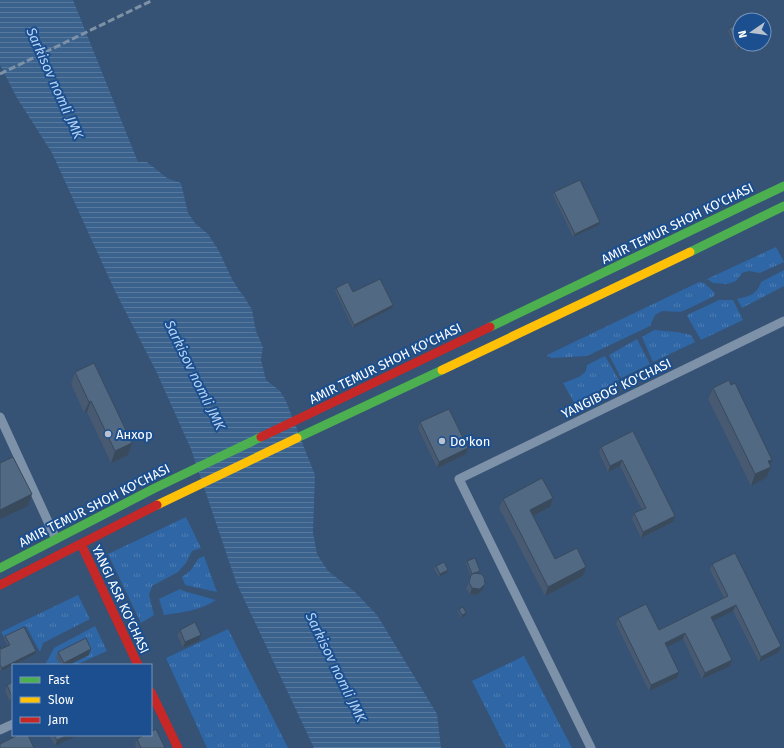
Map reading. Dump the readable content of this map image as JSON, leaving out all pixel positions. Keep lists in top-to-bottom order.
{
  "streets": {
    "main road": ["AMIR TEMUR SHOH KO'CHASI", "YANGI ASR KO'CHASI"],
    "street": ["YANGIBOG‘ KO'CHASI"]
  },
  "water": ["Sarkisov nomli JMK"],
  "places": ["Анхор", "Do'kon"],
  "legend": ["Fast", "Slow", "Jam"],
  "north": "left"
}
